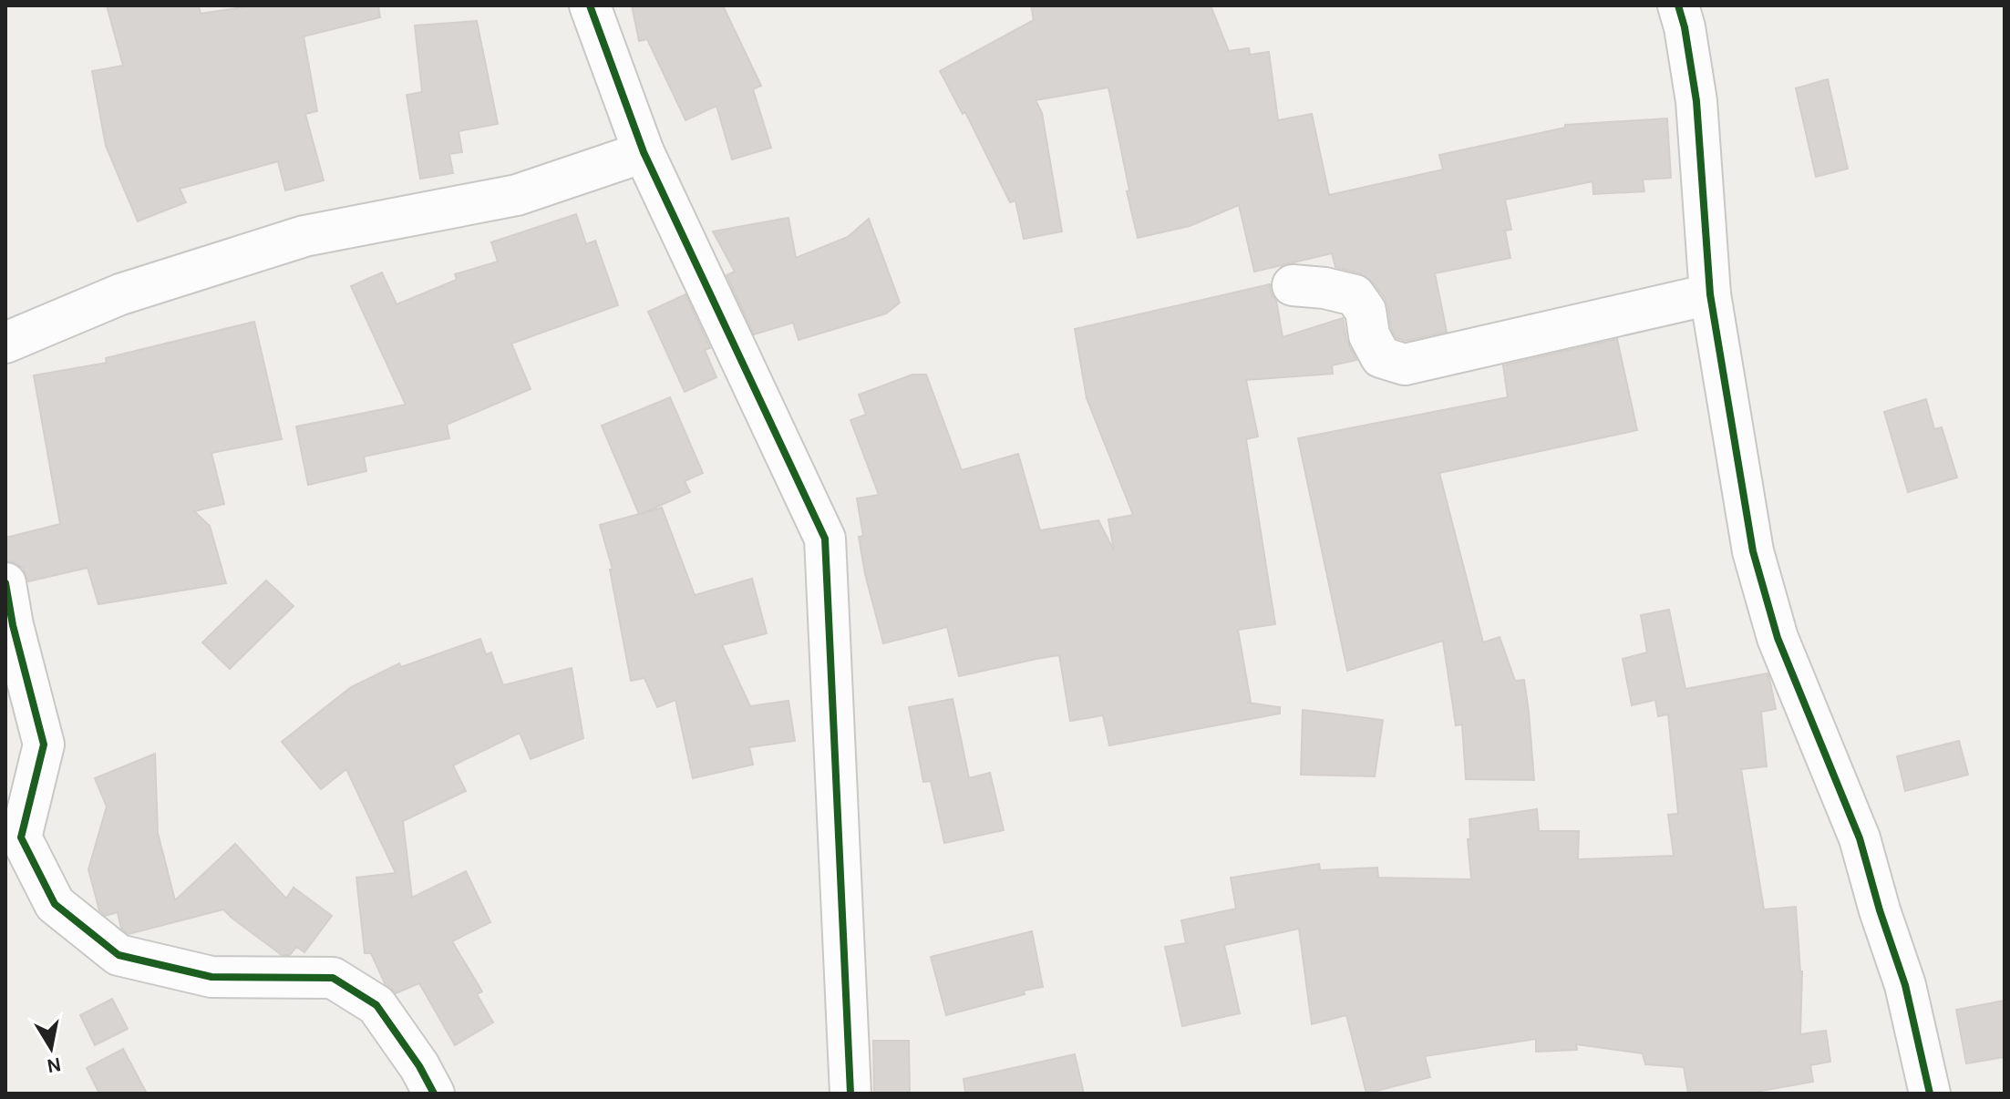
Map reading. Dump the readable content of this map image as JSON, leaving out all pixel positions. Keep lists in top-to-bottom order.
{
  "north": "bottom"
}
